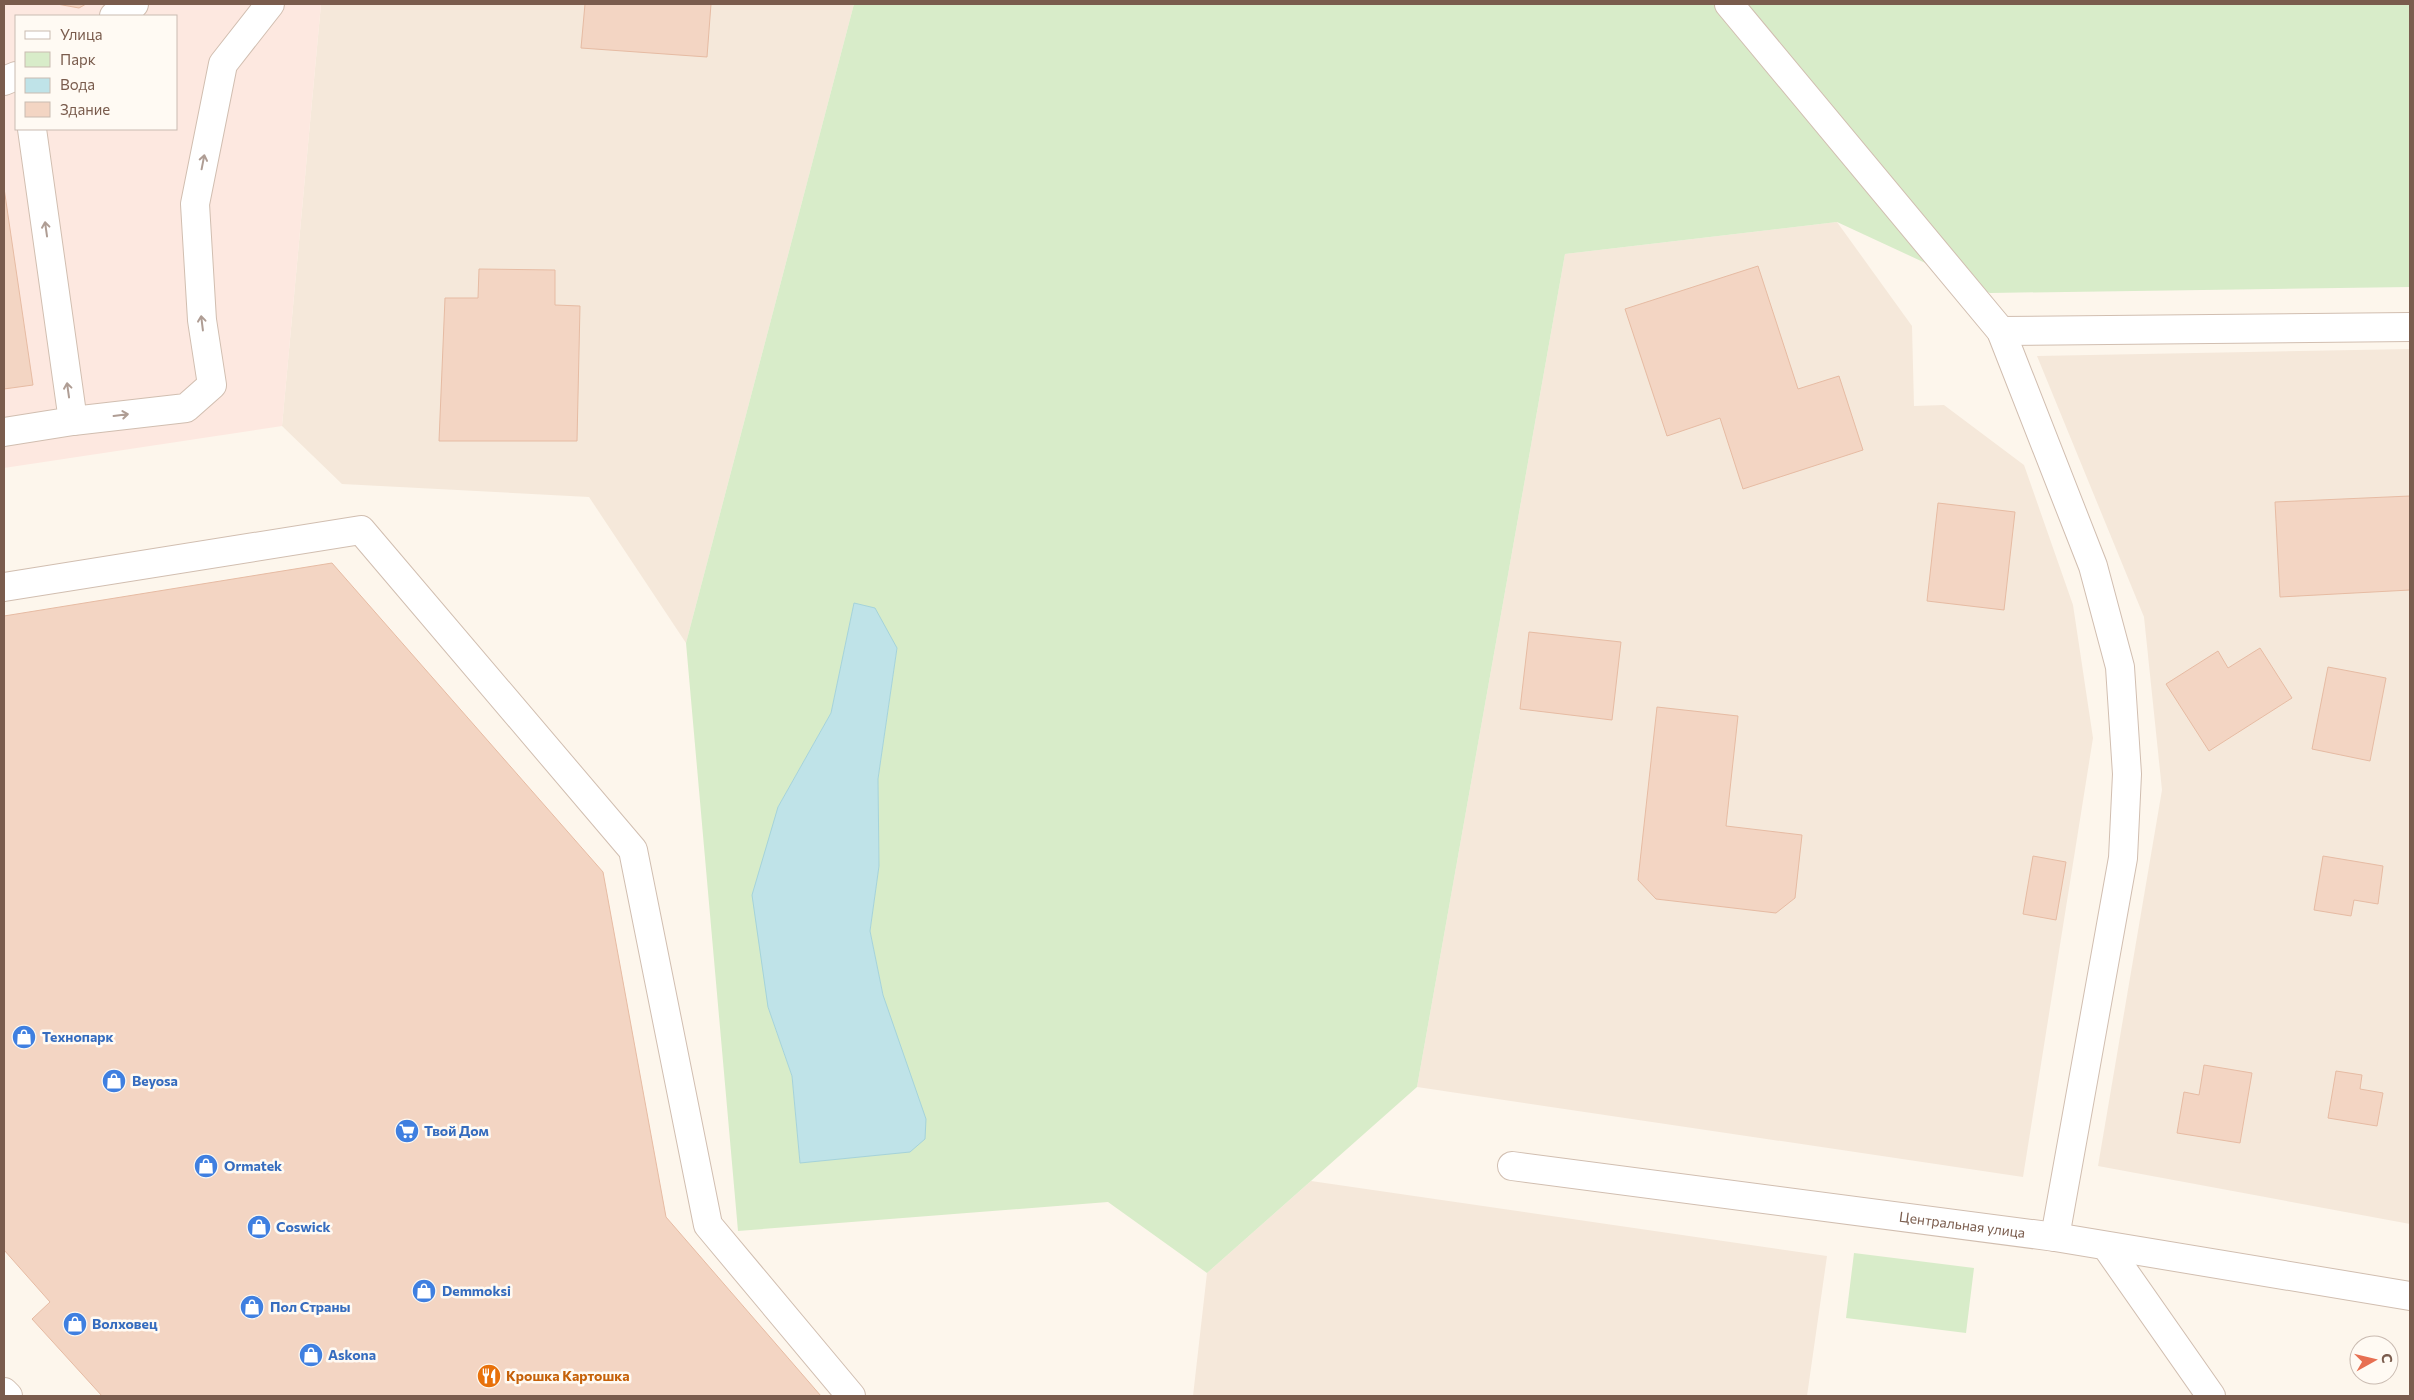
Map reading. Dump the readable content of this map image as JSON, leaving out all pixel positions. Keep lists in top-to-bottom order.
{
  "streets": {
    "street": ["Центральная улица"]
  },
  "places": {
    "shop": [
      "Технопарк",
      "Beyosa",
      "Ormatek",
      "Coswick",
      "Demmoksi",
      "Пол Страны",
      "Волховец",
      "Askona"
    ],
    "supermarket": ["Твой Дом"],
    "restaurant": ["Крошка Картошка"]
  },
  "legend": [
    "Улица",
    "Парк",
    "Вода",
    "Здание"
  ],
  "north": "right"
}
